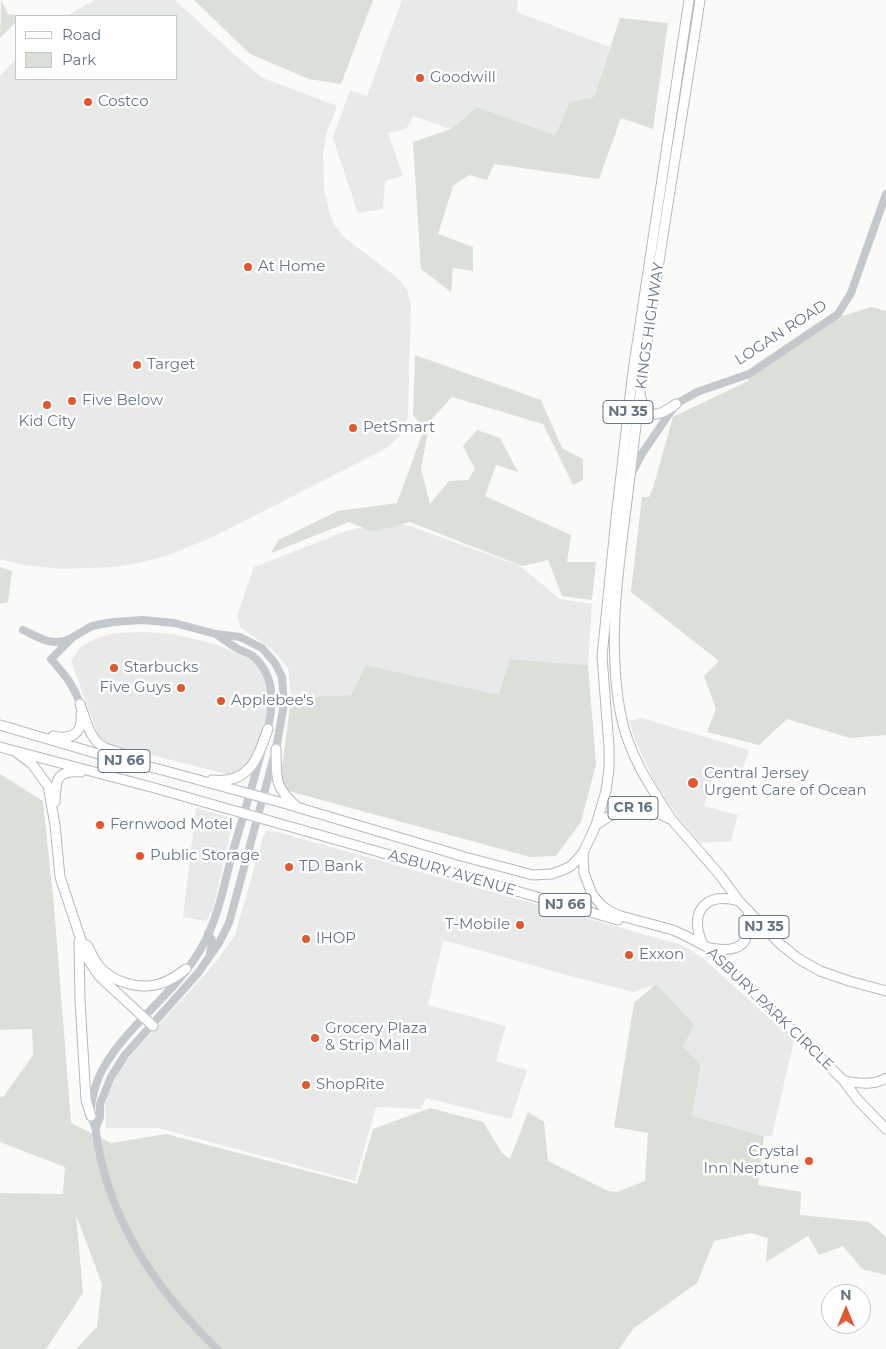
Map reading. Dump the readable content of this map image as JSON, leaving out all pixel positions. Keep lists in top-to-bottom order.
{
  "streets": {
    "main road": [
      "KINGS HIGHWAY",
      "NJ 35",
      "NJ 66",
      "CR 16",
      "ASBURY AVENUE",
      "ASBURY PARK CIRCLE"
    ],
    "street": ["LOGAN ROAD"]
  },
  "crossings": [
    ["KINGS HIGHWAY", "LOGAN ROAD"],
    ["KINGS HIGHWAY", "NJ 35"],
    ["KINGS HIGHWAY", "CR 16"],
    ["NJ 35", "CR 16"],
    ["NJ 35", "ASBURY AVENUE"],
    ["NJ 35", "ASBURY PARK CIRCLE"],
    ["ASBURY AVENUE", "ASBURY PARK CIRCLE"]
  ],
  "places": [
    "Goodwill",
    "Costco",
    "At Home",
    "Target",
    "Five Below",
    "Kid City",
    "PetSmart",
    "Starbucks",
    "Five Guys",
    "Applebee's",
    "Central Jersey Urgent Care of Ocean",
    "Fernwood Motel",
    "Public Storage",
    "TD Bank",
    "T-Mobile",
    "IHOP",
    "Exxon",
    "Grocery Plaza & Strip Mall",
    "ShopRite",
    "Crystal Inn Neptune"
  ],
  "legend": ["Road", "Park"],
  "north": "top"
}
